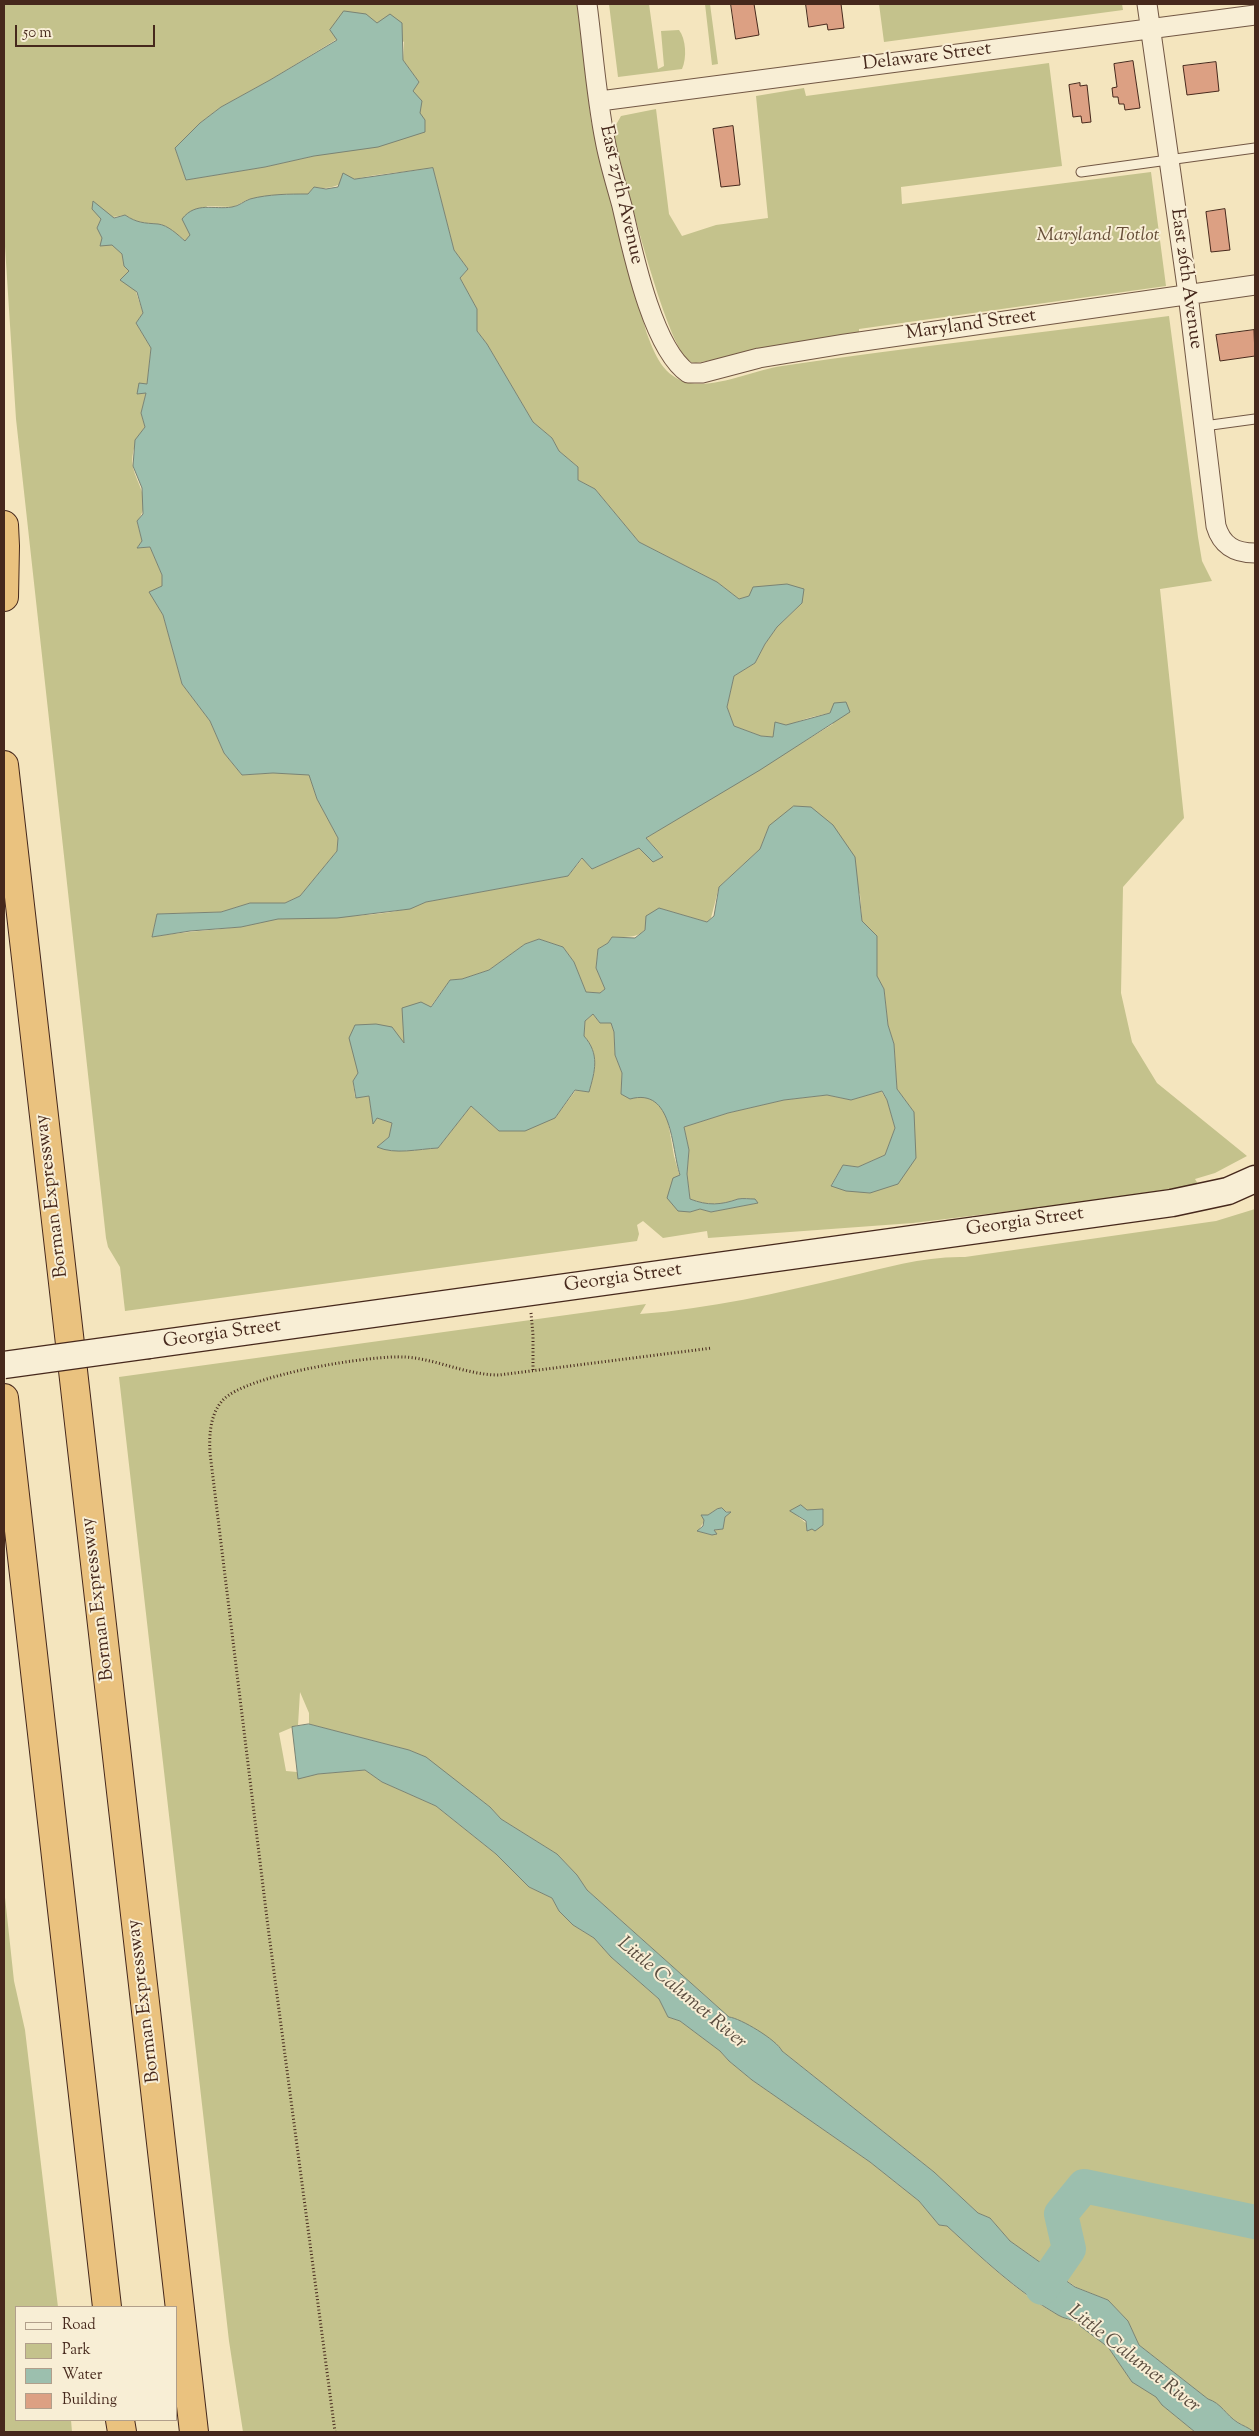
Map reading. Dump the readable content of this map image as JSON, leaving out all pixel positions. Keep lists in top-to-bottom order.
{
  "streets": {
    "highway": ["Borman Expressway"],
    "street": [
      "Delaware Street",
      "East 27th Avenue",
      "East 26th Avenue",
      "Maryland Street",
      "Georgia Street"
    ]
  },
  "crossings": [
    ["Delaware Street", "East 27th Avenue"],
    ["Delaware Street", "East 26th Avenue"],
    ["East 27th Avenue", "Maryland Street"],
    ["East 26th Avenue", "Maryland Street"]
  ],
  "water": ["Little Calumet River"],
  "parks": ["Maryland Totlot"],
  "legend": [
    "Road",
    "Park",
    "Water",
    "Building"
  ],
  "scale_bar": "50 m"
}
